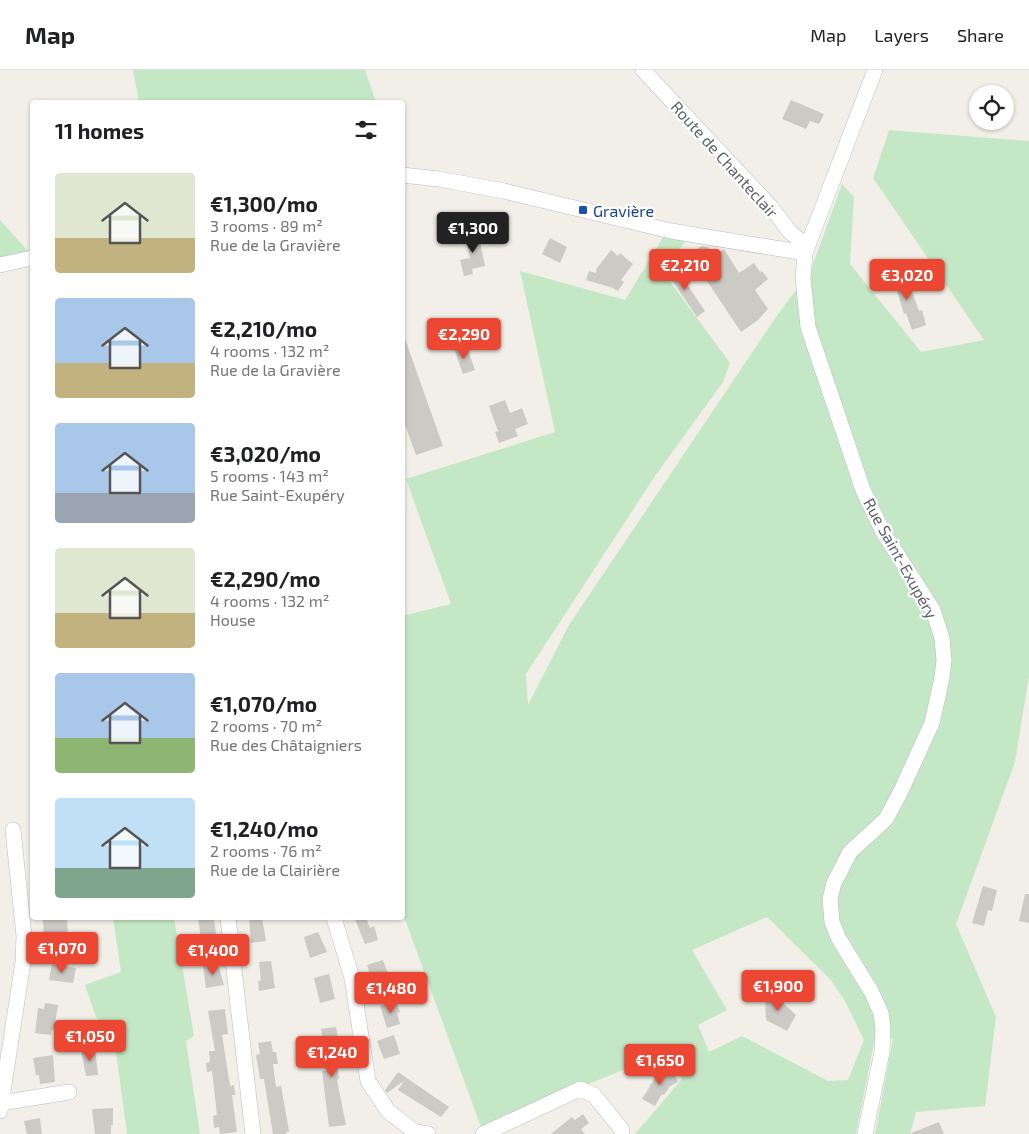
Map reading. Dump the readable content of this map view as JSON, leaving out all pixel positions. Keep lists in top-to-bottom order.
{
  "streets": {
    "street": ["Route de Chanteclair", "Rue Saint-Exupéry"]
  },
  "crossings": [
    ["Route de Chanteclair", "Rue Saint-Exupéry"]
  ],
  "places": {
    "transit": ["Gravière"]
  },
  "page": {
    "header": "Map",
    "nav": ["Map", "Layers", "Share"],
    "heading": "11 homes",
    "list": [
      {
        "name": "€1,300/mo",
        "note": "3 rooms · 89 m² · Rue de la Gravière"
      },
      {
        "name": "€2,210/mo",
        "note": "4 rooms · 132 m² · Rue de la Gravière"
      },
      {
        "name": "€3,020/mo",
        "note": "5 rooms · 143 m² · Rue Saint-Exupéry"
      },
      {
        "name": "€2,290/mo",
        "note": "4 rooms · 132 m² · House"
      },
      {
        "name": "€1,070/mo",
        "note": "2 rooms · 70 m² · Rue des Châtaigniers"
      },
      {
        "name": "€1,240/mo",
        "note": "2 rooms · 76 m² · Rue de la Clairière"
      }
    ],
    "price": [
      "€1,300",
      "€2,210",
      "€3,020",
      "€2,290",
      "€1,070",
      "€1,400",
      "€1,900",
      "€1,480",
      "€1,050",
      "€1,240",
      "€1,650"
    ]
  }
}
